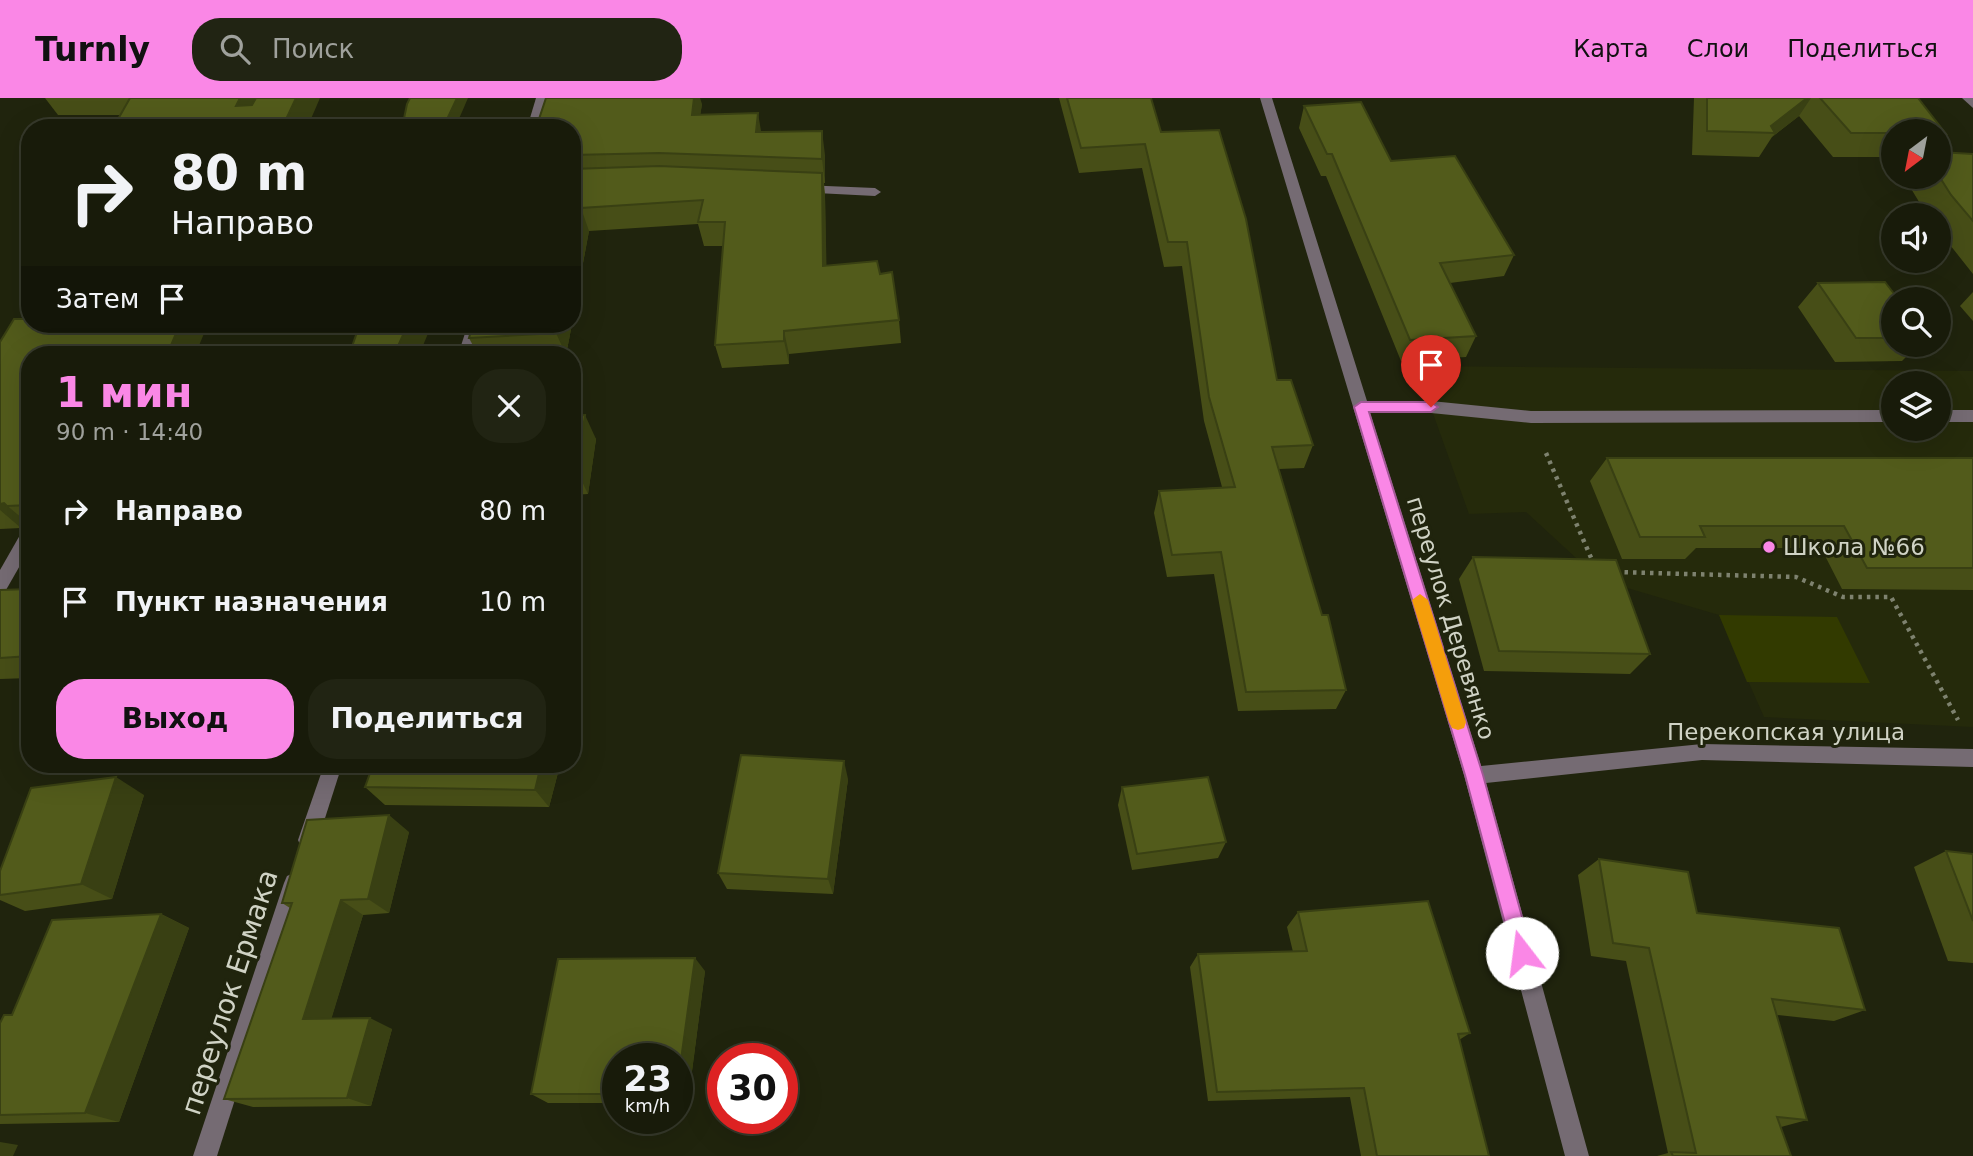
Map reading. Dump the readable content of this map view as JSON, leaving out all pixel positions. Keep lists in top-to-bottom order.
{
  "streets": {
    "street": ["переулок Деревянко", "Перекопская улица", "переулок Ермака"]
  },
  "crossings": [
    ["переулок Деревянко", "Перекопская улица"]
  ],
  "places": ["Школа №66"],
  "north": "bottom left",
  "page": {
    "header": "Turnly",
    "search": "Поиск",
    "nav": ["Карта", "Слои", "Поделиться"],
    "turn": ["80 m", "Направо"],
    "then": "Затем",
    "heading": ["1 мин", "90 m · 14:40"],
    "list": [
      {
        "name": "Направо",
        "value": "80 m"
      },
      {
        "name": "Пункт назначения",
        "value": "10 m"
      }
    ],
    "buttons": ["Выход", "Поделиться"],
    "speed": "23 km/h",
    "limit": "30"
  }
}
